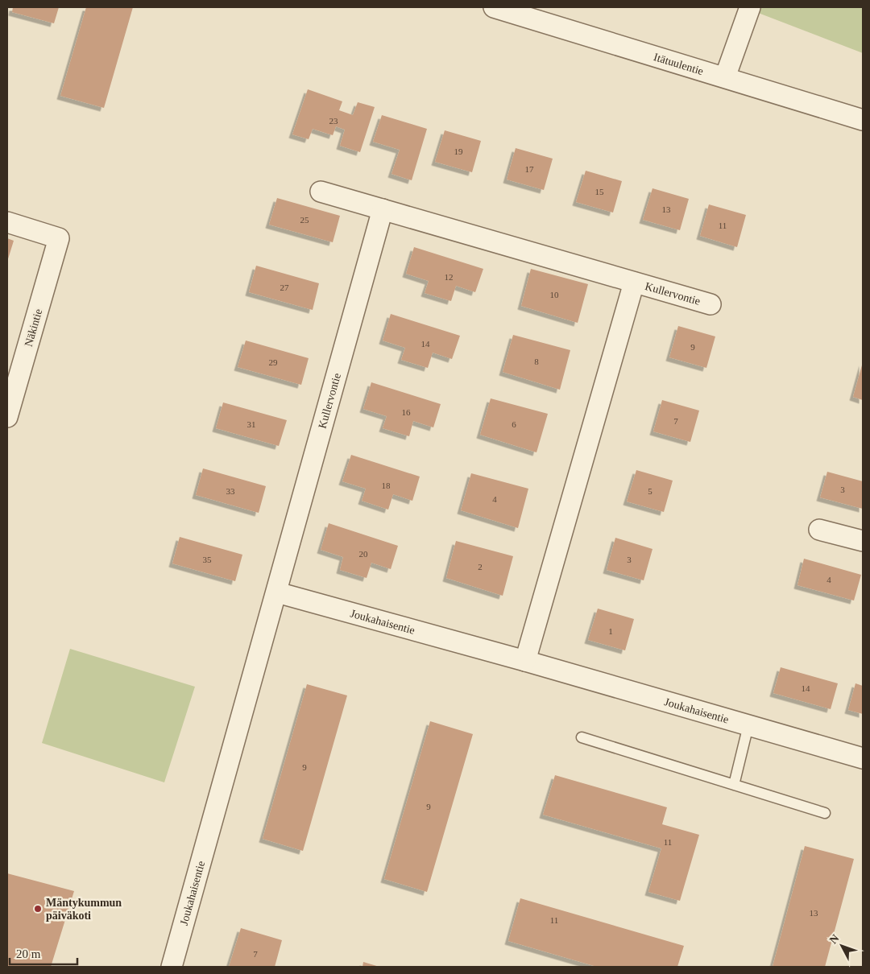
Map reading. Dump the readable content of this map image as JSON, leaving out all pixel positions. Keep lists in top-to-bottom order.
{
  "streets": {
    "street": [
      "Itätuulentie",
      "Kullervontie",
      "Näkintie",
      "Joukahaisentie"
    ]
  },
  "crossings": [
    ["Kullervontie", "Joukahaisentie"]
  ],
  "places": ["Mäntykummun päiväkoti"],
  "house_numbers": [
    "23",
    "19",
    "17",
    "15",
    "13",
    "25",
    "11",
    "12",
    "27",
    "10",
    "14",
    "9",
    "8",
    "29",
    "16",
    "7",
    "31",
    "6",
    "18",
    "3",
    "33",
    "5",
    "4",
    "20",
    "35",
    "3",
    "2",
    "4",
    "1",
    "14",
    "9",
    "9",
    "11",
    "13",
    "11",
    "7"
  ],
  "scale_bar": "20 m",
  "north": "top left"
}
